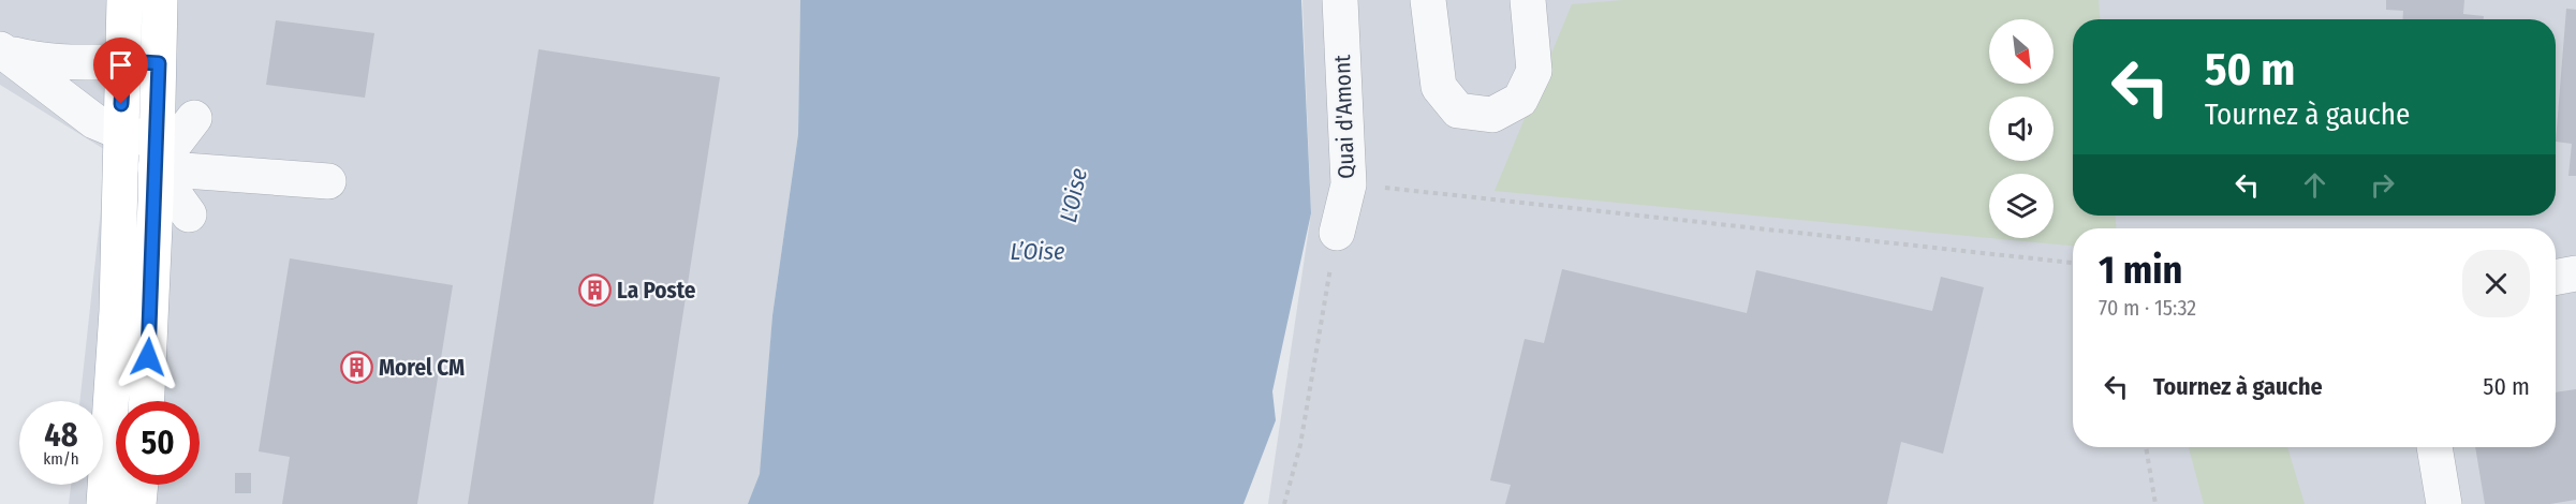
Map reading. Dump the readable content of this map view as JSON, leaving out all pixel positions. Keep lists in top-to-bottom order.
{
  "streets": {
    "street": ["Quai d'Amont"]
  },
  "water": ["L'Oise", "L’Oise"],
  "places": {
    "building": ["La Poste", "Morel CM"]
  },
  "north": "bottom right",
  "page": {
    "turn": ["50 m", "Tournez à gauche"],
    "heading": ["1 min", "70 m · 15:32"],
    "list": [
      {
        "name": "Tournez à gauche",
        "value": "50 m"
      }
    ],
    "speed": "48 km/h",
    "limit": "50"
  }
}
